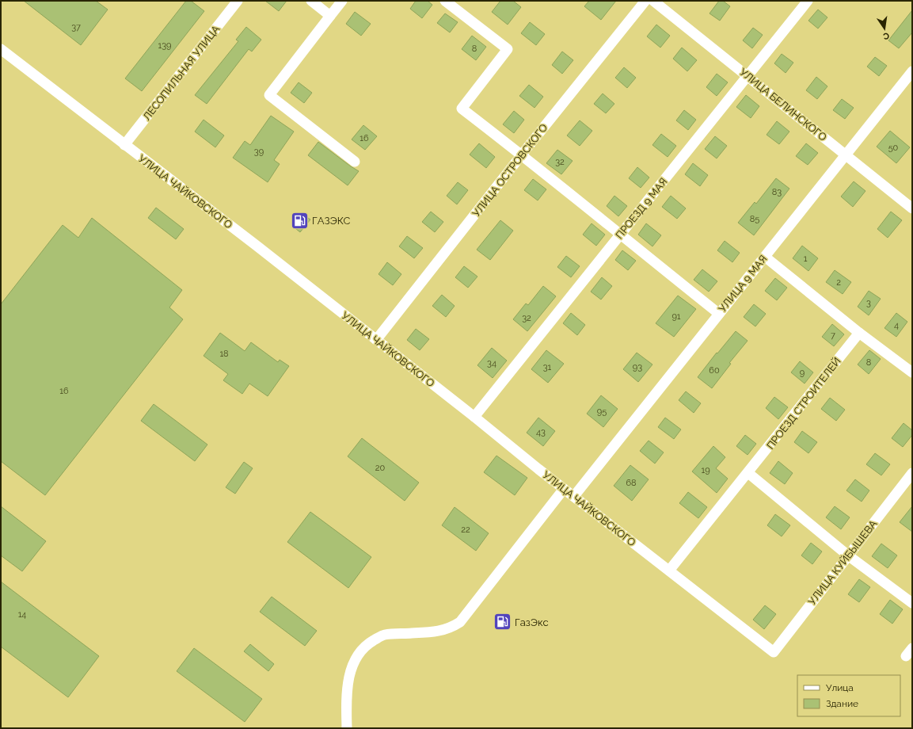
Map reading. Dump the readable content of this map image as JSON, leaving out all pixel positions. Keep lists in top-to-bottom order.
{
  "streets": {
    "street": [
      "ЛЕСОПИЛЬНАЯ УЛИЦА",
      "УЛИЦА БЕЛИНСКОГО",
      "УЛИЦА ОСТРОВСКОГО",
      "УЛИЦА ЧАЙКОВСКОГО",
      "ПРОЕЗД 9 МАЯ",
      "УЛИЦА 9 МАЯ",
      "ПРОЕЗД СТРОИТЕЛЕЙ",
      "УЛИЦА КУЙБЫШЕВА"
    ]
  },
  "crossings": [
    ["ЛЕСОПИЛЬНАЯ УЛИЦА", "УЛИЦА ЧАЙКОВСКОГО"],
    ["УЛИЦА БЕЛИНСКОГО", "ПРОЕЗД 9 МАЯ"],
    ["УЛИЦА БЕЛИНСКОГО", "УЛИЦА 9 МАЯ"],
    ["УЛИЦА ОСТРОВСКОГО", "УЛИЦА ЧАЙКОВСКОГО"],
    ["УЛИЦА ЧАЙКОВСКОГО", "ПРОЕЗД 9 МАЯ"],
    ["УЛИЦА ЧАЙКОВСКОГО", "УЛИЦА 9 МАЯ"],
    ["УЛИЦА ЧАЙКОВСКОГО", "ПРОЕЗД СТРОИТЕЛЕЙ"],
    ["УЛИЦА ЧАЙКОВСКОГО", "УЛИЦА КУЙБЫШЕВА"]
  ],
  "places": {
    "fuel station": ["ГАЗЭКС", "ГазЭкс"]
  },
  "house_numbers": [
    "37",
    "139",
    "8",
    "16",
    "50",
    "39",
    "32",
    "83",
    "85",
    "1",
    "2",
    "3",
    "91",
    "32",
    "4",
    "7",
    "18",
    "8",
    "34",
    "31",
    "93",
    "60",
    "9",
    "16",
    "95",
    "43",
    "20",
    "19",
    "68",
    "22",
    "14"
  ],
  "legend": ["Улица", "Здание"],
  "north": "bottom"
}
